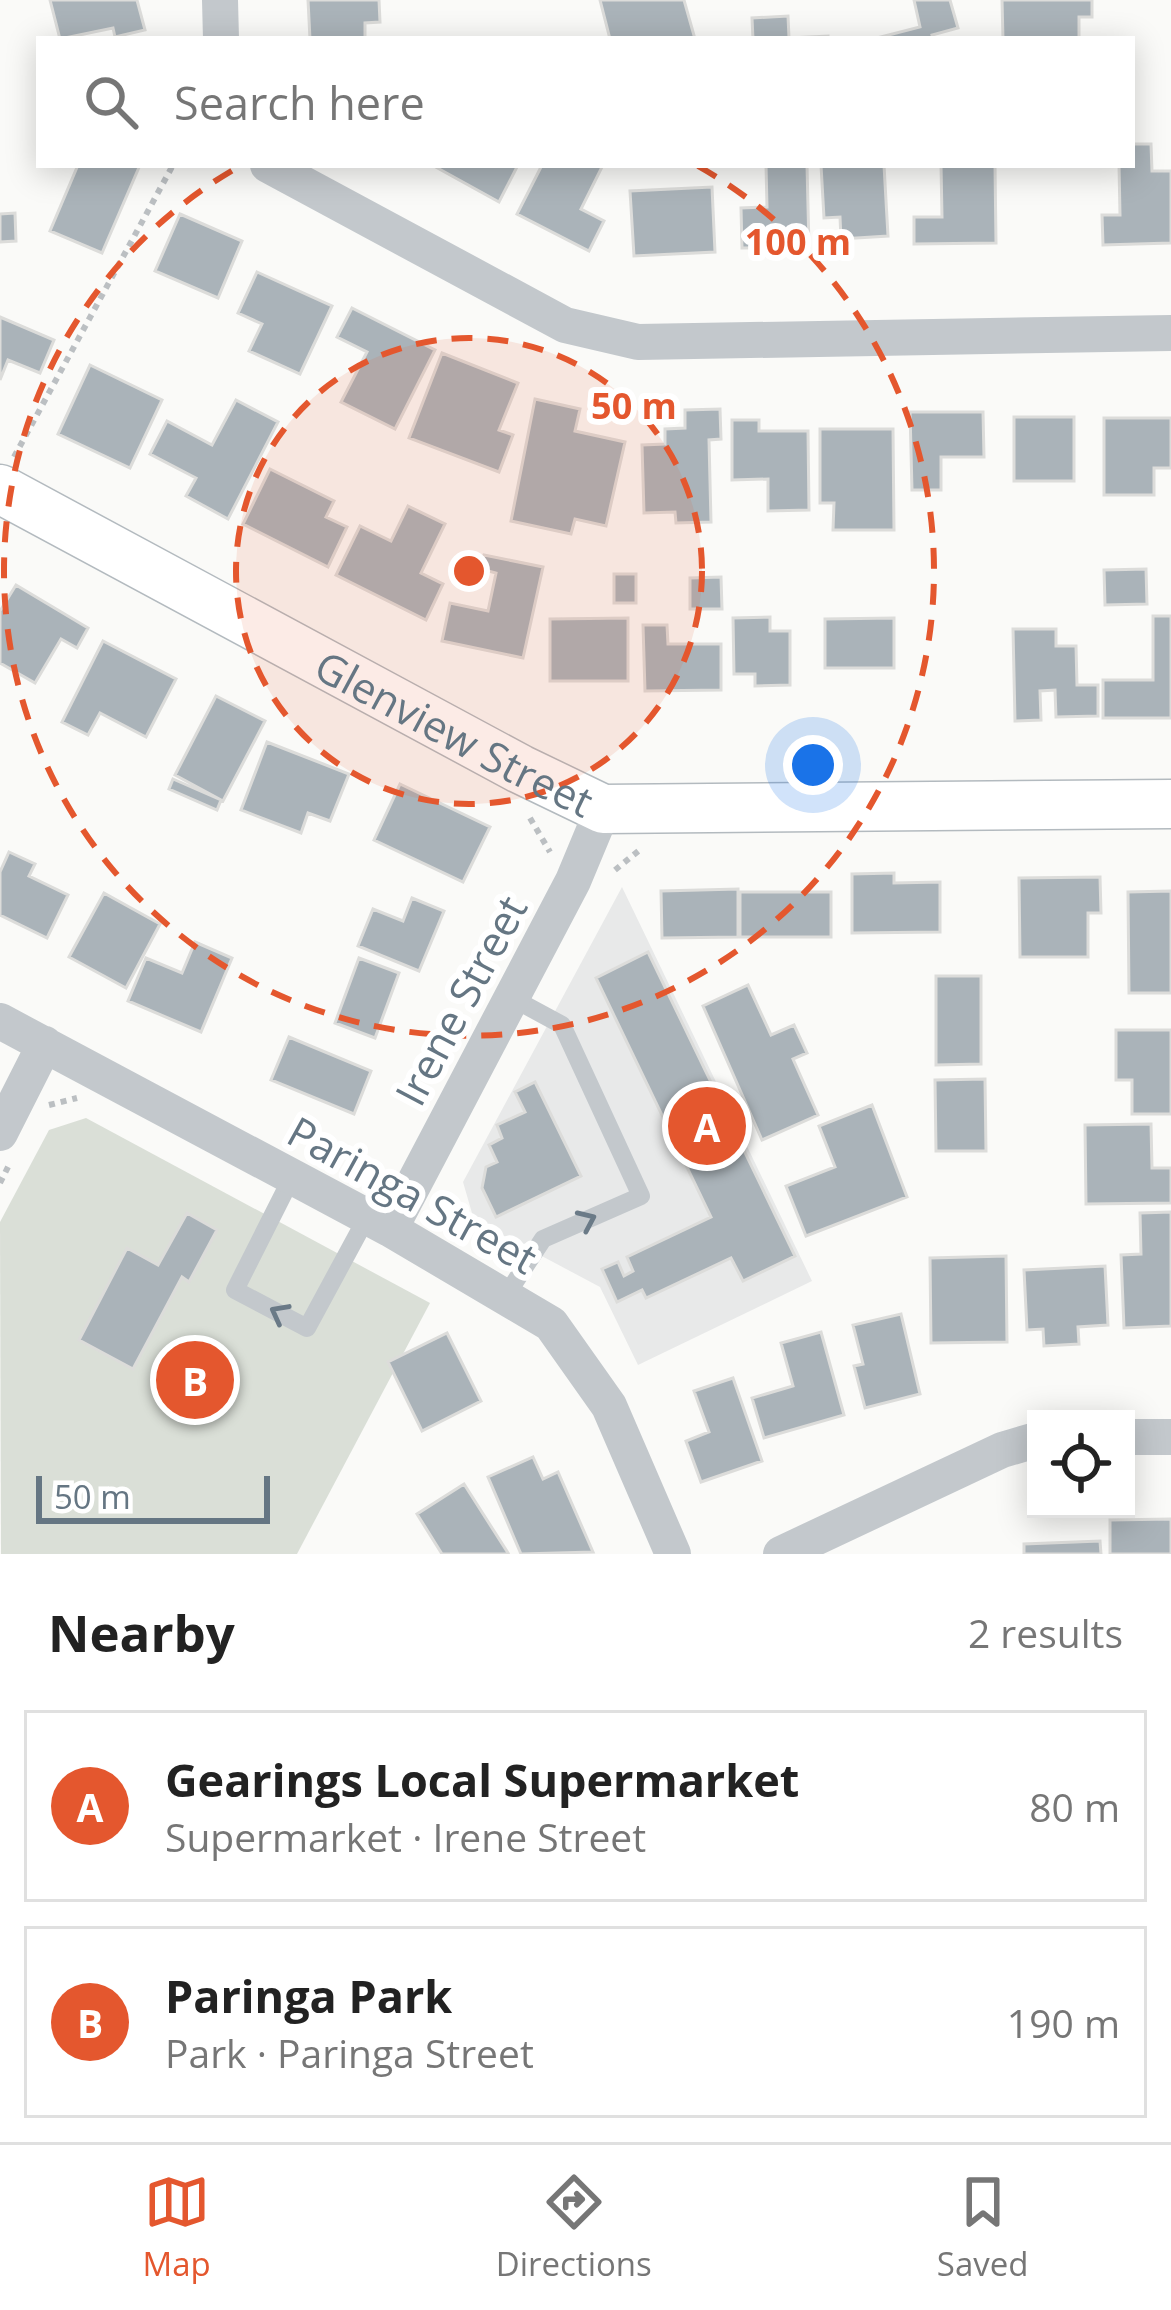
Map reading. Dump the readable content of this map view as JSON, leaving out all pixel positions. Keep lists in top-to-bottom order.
{
  "streets": {
    "street": ["Glenview Street", "Irene Street", "Paringa Street"]
  },
  "crossings": [
    ["Glenview Street", "Irene Street"],
    ["Irene Street", "Paringa Street"]
  ],
  "scale_bar": "50 m",
  "page": {
    "search": "Search here",
    "pins": ["A", "B"],
    "scale": "50 m",
    "heading": ["Nearby", "2 results"],
    "list": [
      {
        "mark": "A",
        "name": "Gearings Local Supermarket",
        "note": "Supermarket · Irene Street",
        "value": "80 m"
      },
      {
        "mark": "B",
        "name": "Paringa Park",
        "note": "Park · Paringa Street",
        "value": "190 m"
      }
    ],
    "nav": ["Map", "Directions", "Saved"]
  },
  "rings": ["100 m", "50 m"]
}
